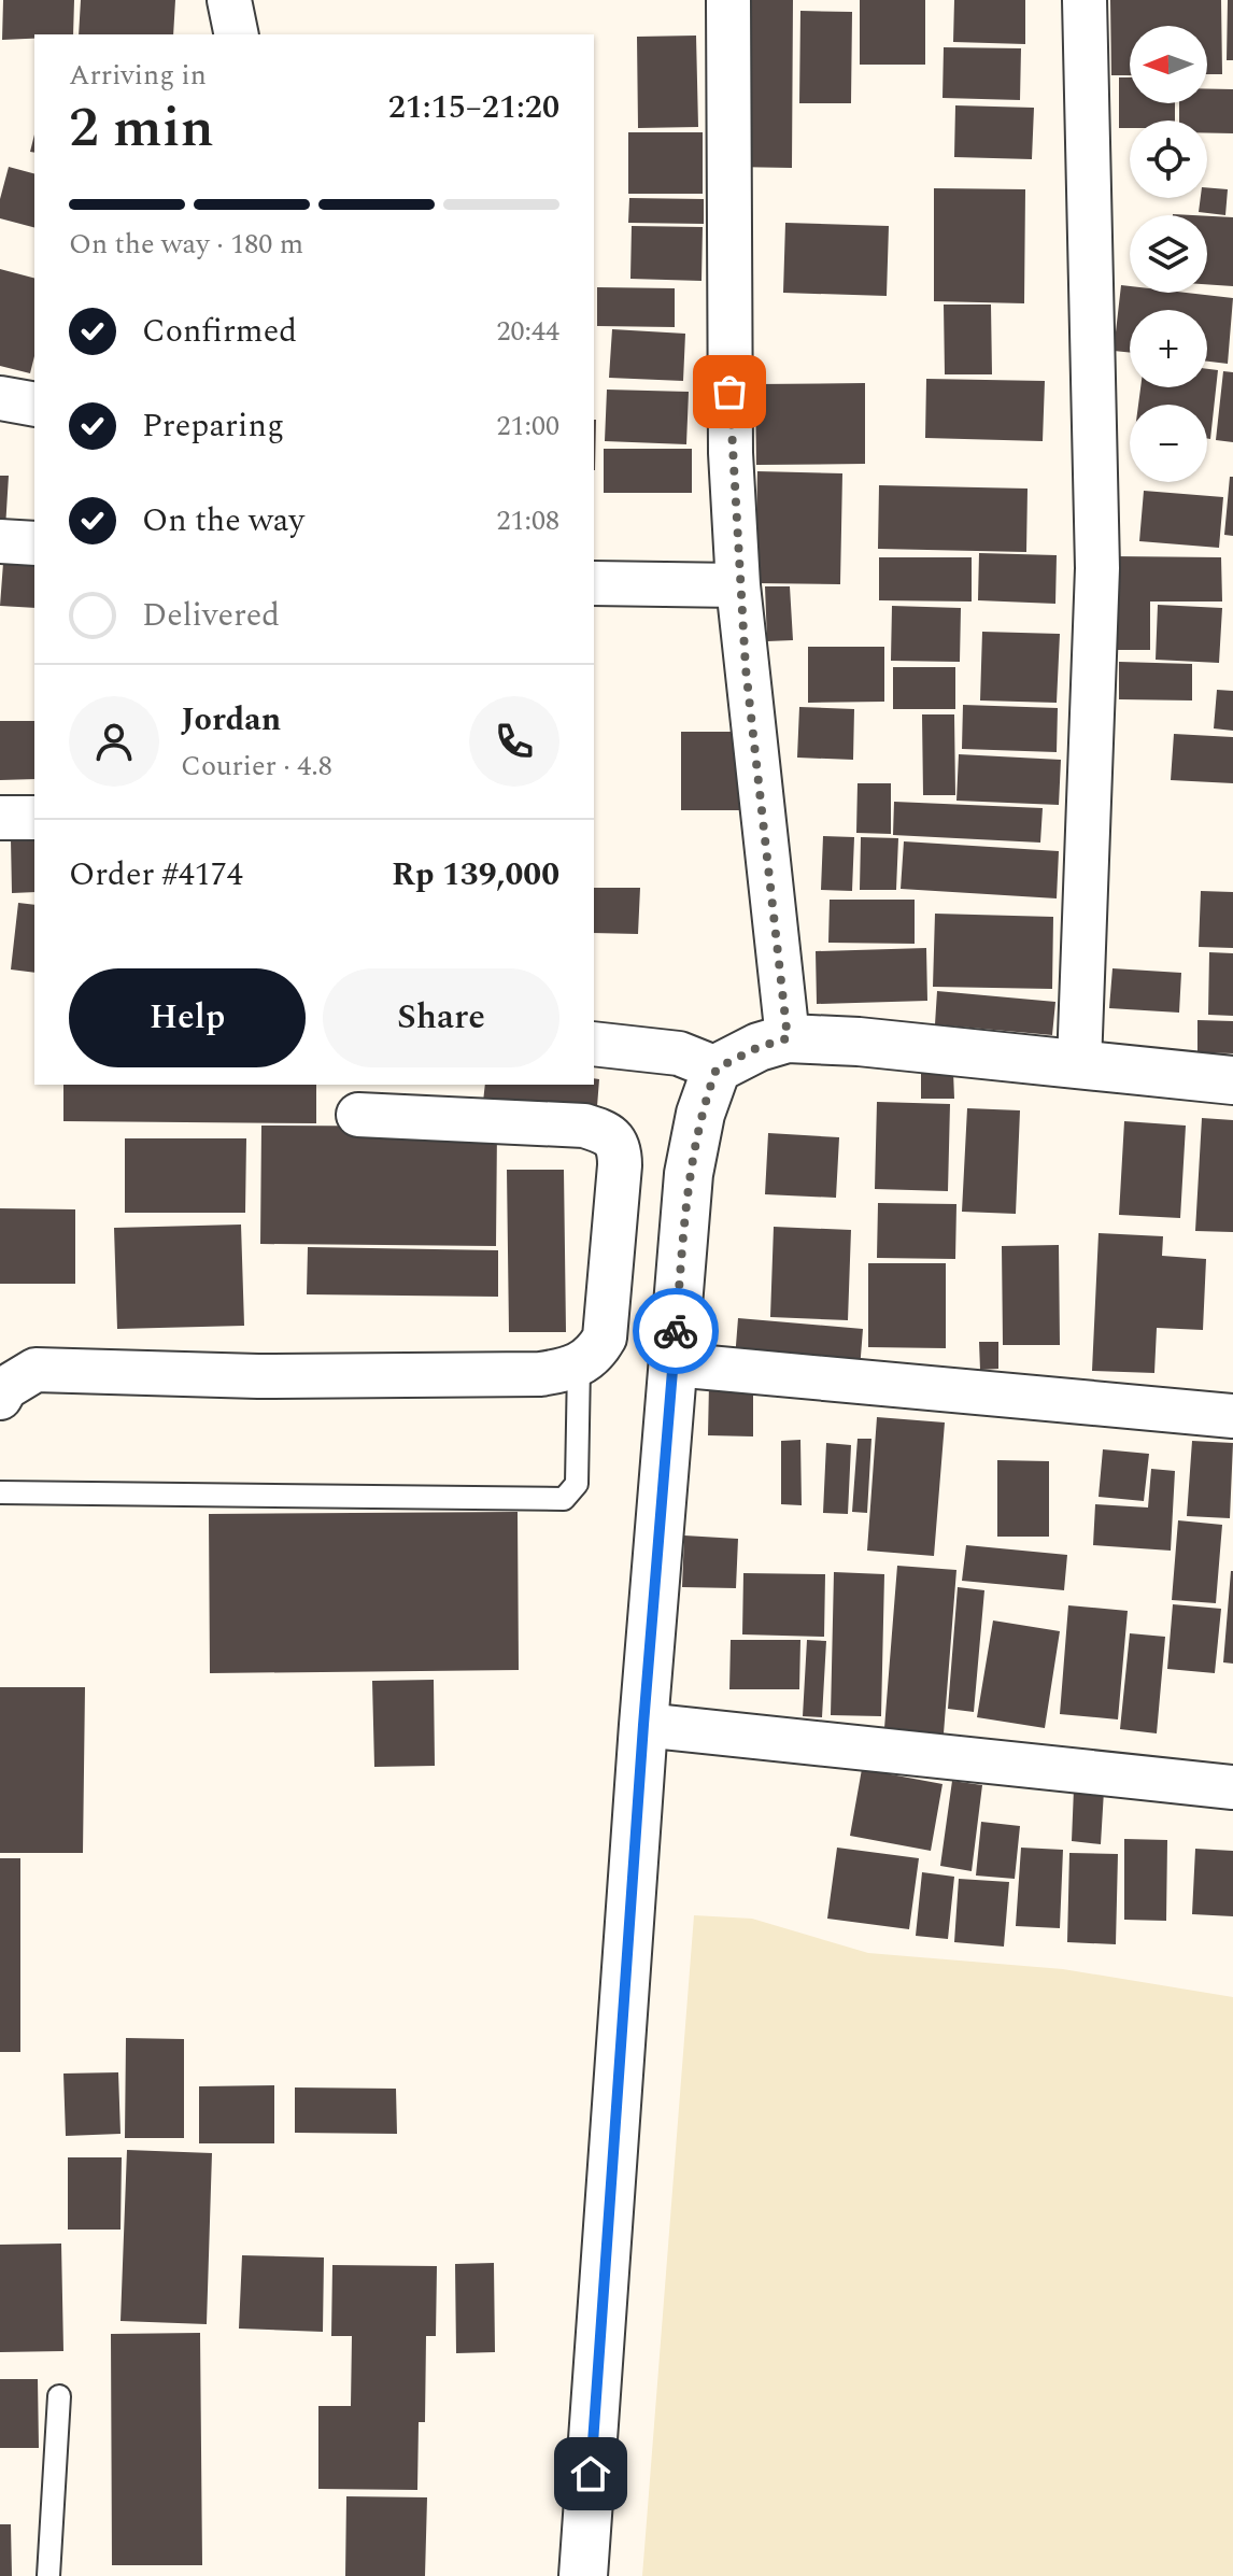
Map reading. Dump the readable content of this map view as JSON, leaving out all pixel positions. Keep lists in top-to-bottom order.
{
  "north": "left",
  "page": {
    "map_buttons": ["+", "−"],
    "heading": ["2 min", "Arriving in", "21:15–21:20"],
    "panel": [
      "Jordan",
      "Courier · 4.8",
      "Order #4174",
      "Rp 139,000"
    ],
    "bar": "On the way · 180 m",
    "list": [
      ["Confirmed", "20:44"],
      ["Preparing", "21:00"],
      ["On the way", "21:08"],
      "Delivered"
    ],
    "buttons": ["Help", "Share"]
  }
}
